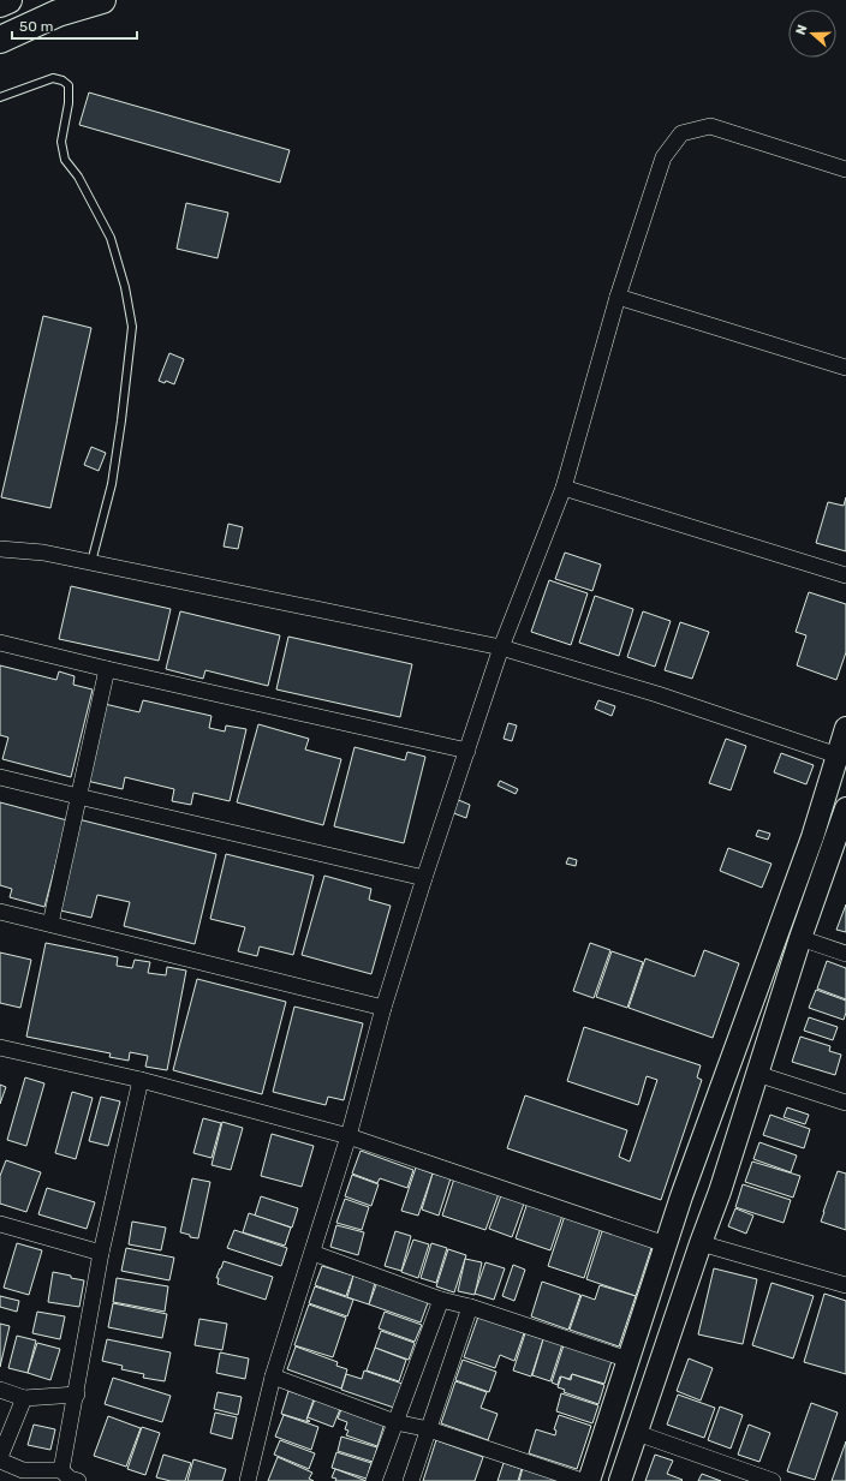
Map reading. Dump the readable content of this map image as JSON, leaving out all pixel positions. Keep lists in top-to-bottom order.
{
  "scale_bar": "50 m",
  "north": "left"
}
